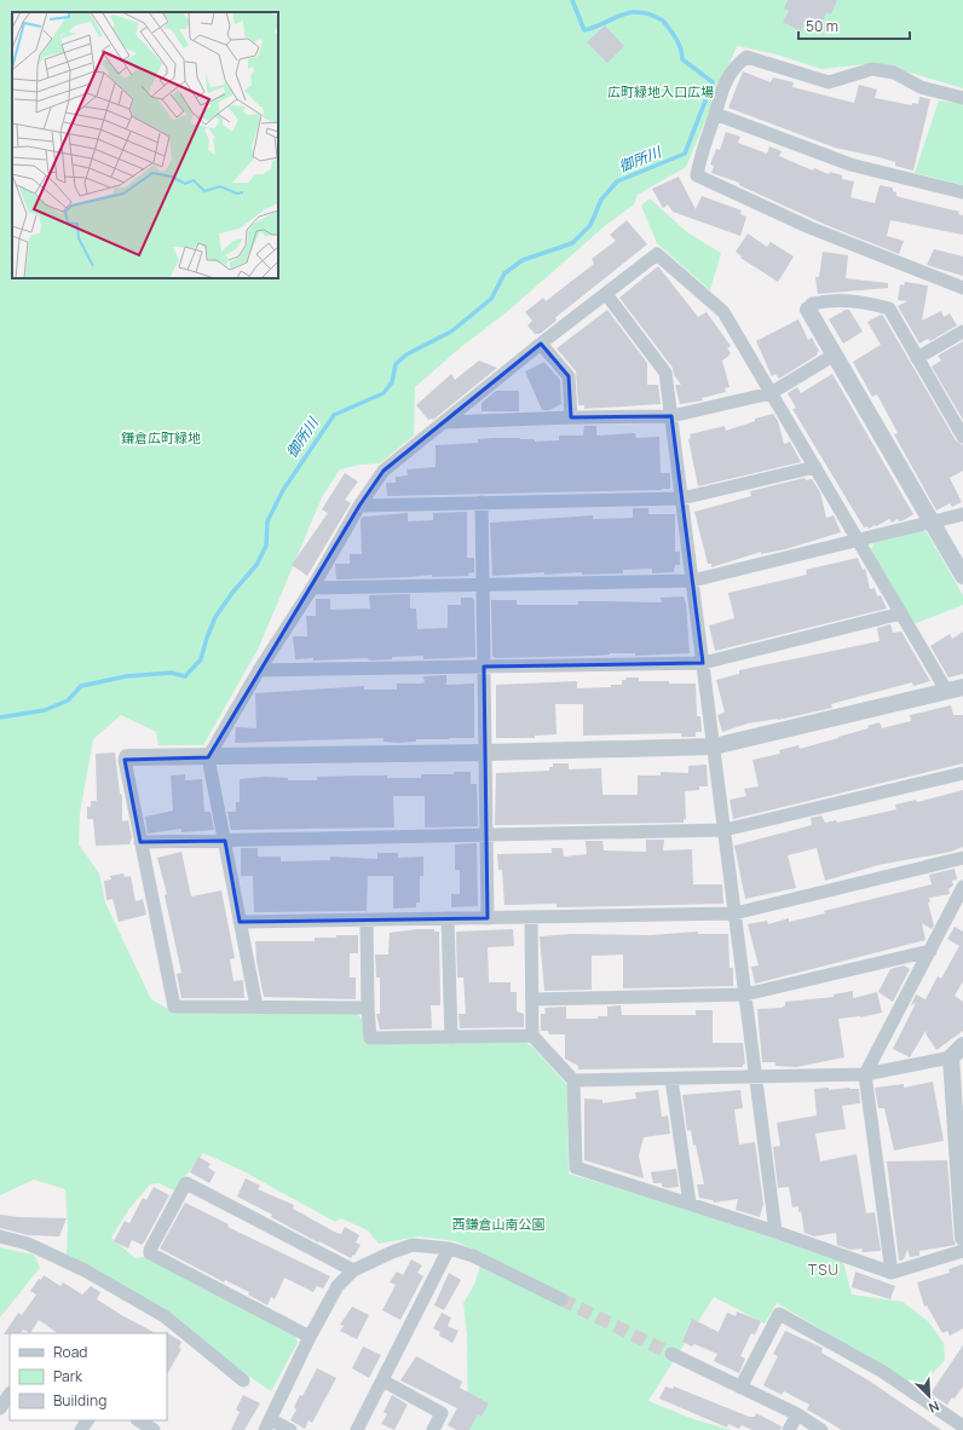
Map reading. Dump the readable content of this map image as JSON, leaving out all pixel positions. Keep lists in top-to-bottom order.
{
  "districts": ["TSU"],
  "water": ["御所川"],
  "parks": ["広町緑地入口広場", "鎌倉広町緑地", "西鎌倉山南公園"],
  "legend": ["Road", "Park", "Building"],
  "scale_bar": "50 m",
  "north": "bottom right"
}
